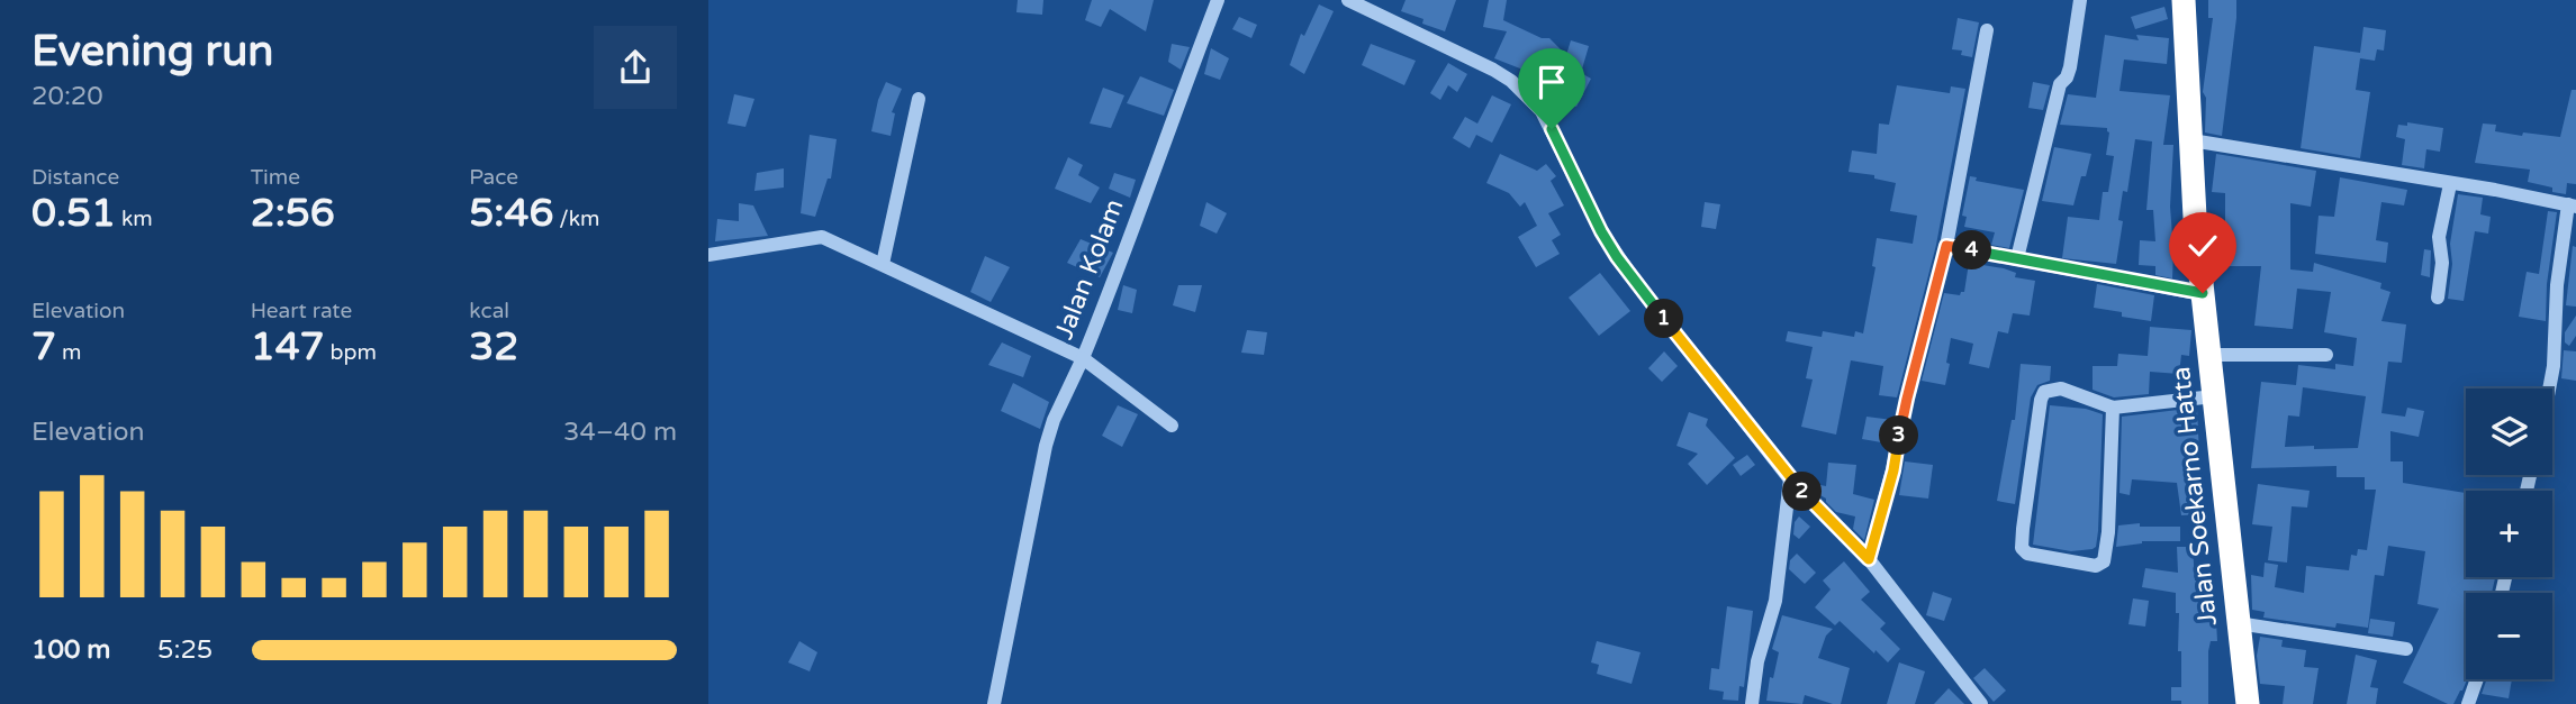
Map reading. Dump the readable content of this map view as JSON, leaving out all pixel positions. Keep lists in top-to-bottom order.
{
  "streets": {
    "highway": ["Jalan Soekarno Hatta"],
    "street": ["Jalan Kolam"]
  },
  "page": {
    "heading": ["Evening run", "20:20"],
    "stats": [
      ["Distance", "0.51 km"],
      ["Time", "2:56"],
      ["Pace", "5:46 /km"],
      ["Elevation", "7 m"],
      ["Heart rate", "147 bpm"],
      ["kcal", "32"]
    ],
    "pins": [
      "4",
      "1",
      "3",
      "2"
    ],
    "map_buttons": ["+", "−"],
    "chart": ["Elevation", "34–40 m"],
    "list": [
      {
        "name": "100 m",
        "note": "5:25"
      }
    ]
  }
}
